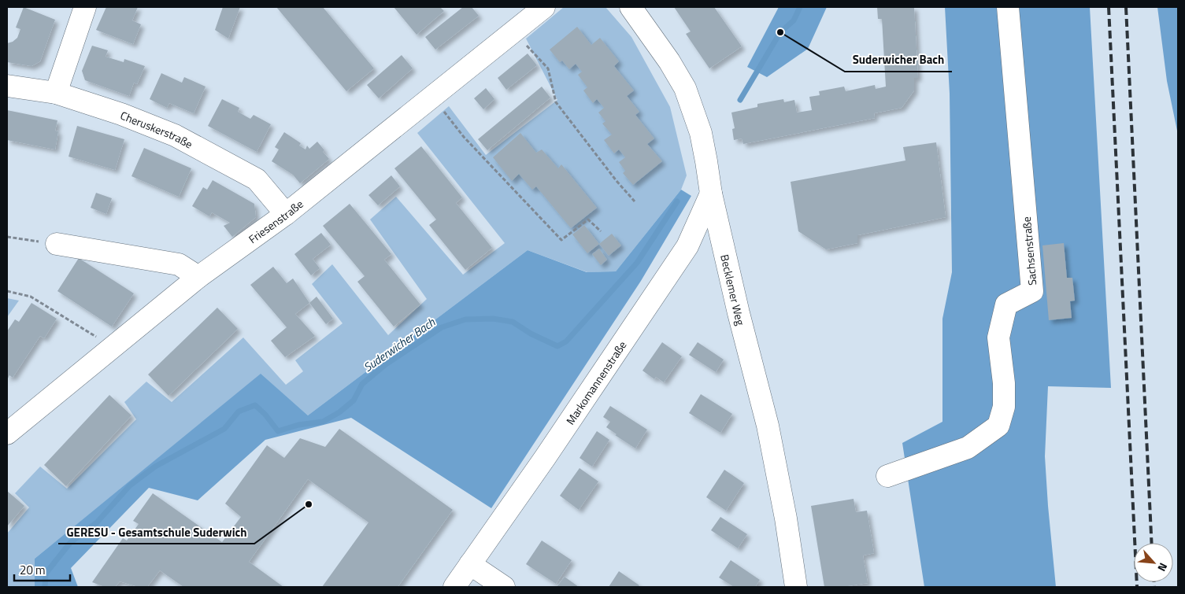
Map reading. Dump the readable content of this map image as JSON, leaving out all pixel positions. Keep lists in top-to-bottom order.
{
  "streets": {
    "street": [
      "Cheruskerstraße",
      "Friesenstraße",
      "Sachsenstraße",
      "Becklemer Weg",
      "Markomannenstraße"
    ]
  },
  "crossings": [
    ["Cheruskerstraße", "Friesenstraße"],
    ["Becklemer Weg", "Markomannenstraße"]
  ],
  "water": ["Suderwicher Bach"],
  "places": ["Suderwicher Bach", "GERESU - Gesamtschule Suderwich"],
  "scale_bar": "20 m",
  "north": "bottom right"
}
